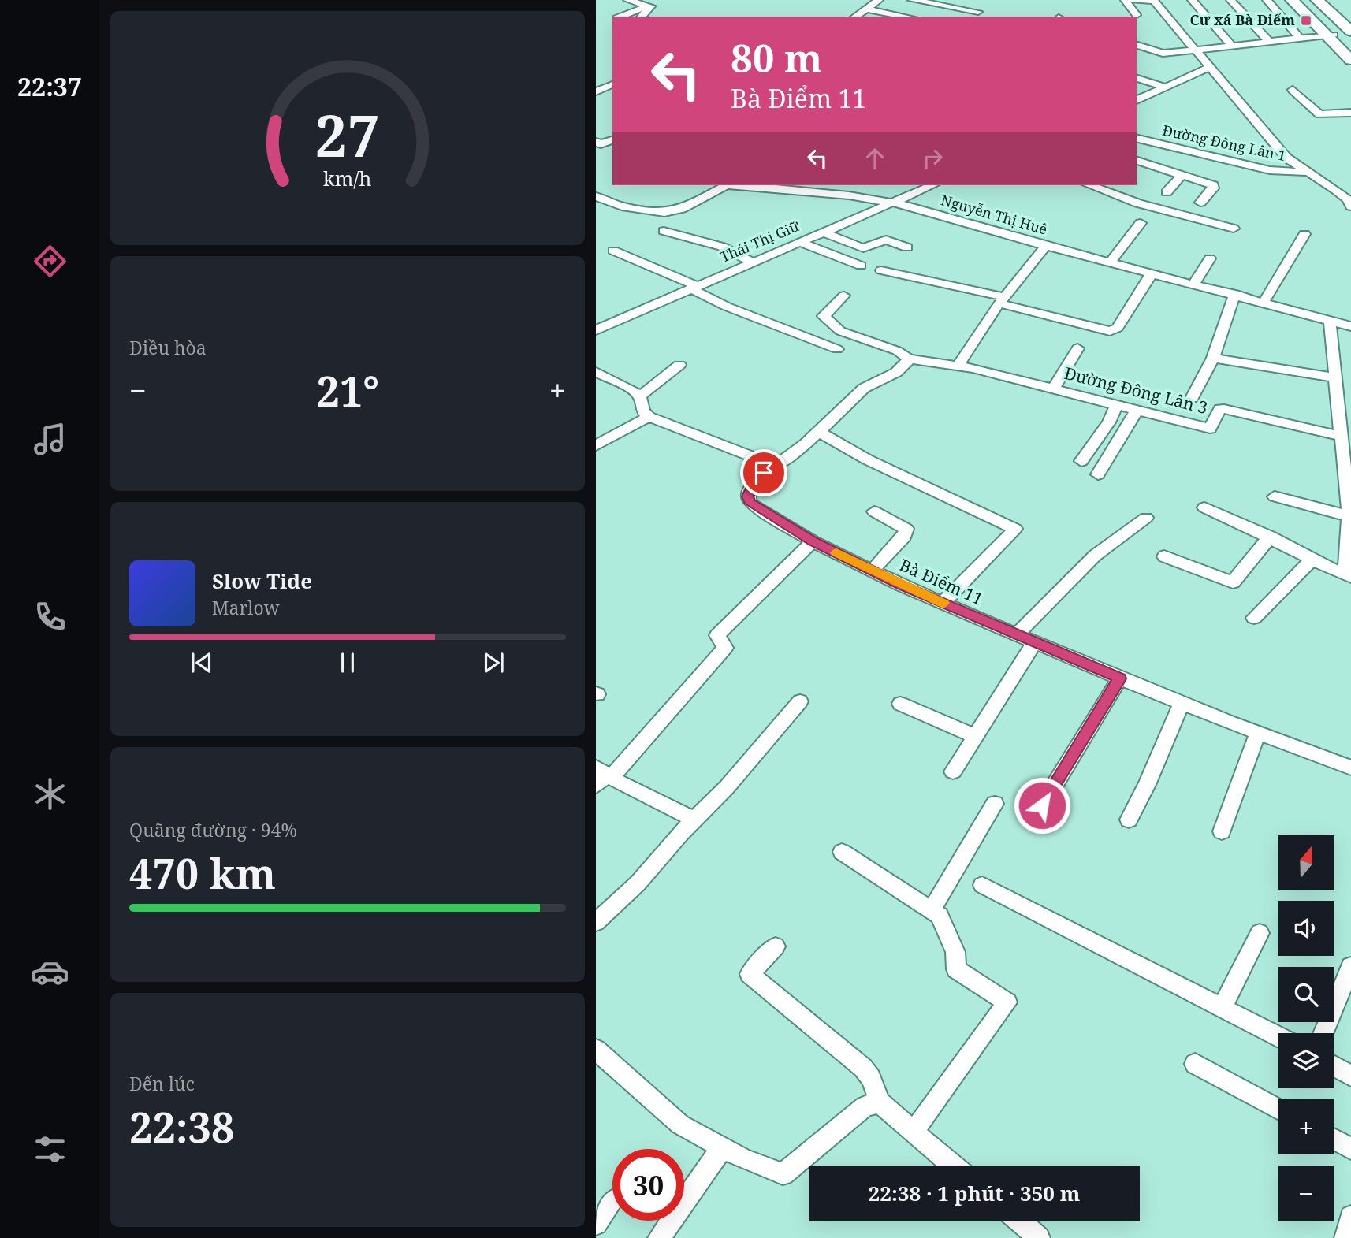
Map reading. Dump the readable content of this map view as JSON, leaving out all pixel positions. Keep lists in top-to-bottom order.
{
  "streets": {
    "street": [
      "Đường Đông Lân 1",
      "Nguyễn Thị Huê",
      "Thái Thị Giữ",
      "Đường Đông Lân 3",
      "Bà Điểm 11"
    ]
  },
  "crossings": [
    ["Nguyễn Thị Huê", "Thái Thị Giữ"]
  ],
  "places": {
    "transit": ["Cư xá Bà Điểm"]
  },
  "north": "top",
  "page": {
    "tabs": "22:37",
    "turn": ["80 m", "Bà Điểm 11"],
    "tile": [
      "Điều hòa",
      ["Quãng đường · 94%", "470 km"],
      ["Đến lúc", "22:38"]
    ],
    "heat": ["−", "21°", "+"],
    "song": ["Slow Tide", "Marlow"],
    "map_buttons": ["+", "−"],
    "limit": "30",
    "trip": "22:38 · 1 phút · 350 m",
    "gauge": ["27", "km/h"]
  }
}
